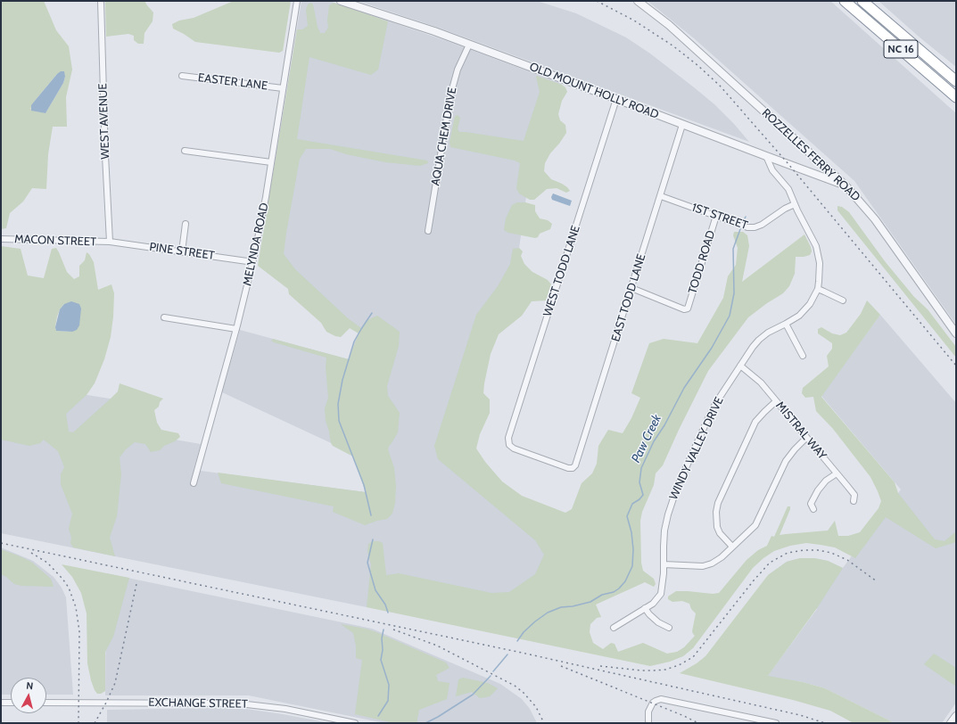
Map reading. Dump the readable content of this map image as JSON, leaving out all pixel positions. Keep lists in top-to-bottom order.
{
  "streets": {
    "highway": ["NC 16"],
    "street": [
      "EASTER LANE",
      "OLD MOUNT HOLLY ROAD",
      "WEST AVENUE",
      "AQUA CHEM DRIVE",
      "ROZZELLES FERRY ROAD",
      "1ST STREET",
      "MACON STREET",
      "MELYNDA ROAD",
      "PINE STREET",
      "TODD ROAD",
      "WEST TODD LANE",
      "EAST TODD LANE",
      "MISTRAL WAY",
      "WINDY VALLEY DRIVE",
      "EXCHANGE STREET"
    ]
  },
  "crossings": [
    ["EASTER LANE", "MELYNDA ROAD"],
    ["OLD MOUNT HOLLY ROAD", "AQUA CHEM DRIVE"],
    ["OLD MOUNT HOLLY ROAD", "ROZZELLES FERRY ROAD"],
    ["OLD MOUNT HOLLY ROAD", "WEST TODD LANE"],
    ["OLD MOUNT HOLLY ROAD", "EAST TODD LANE"],
    ["OLD MOUNT HOLLY ROAD", "WINDY VALLEY DRIVE"],
    ["WEST AVENUE", "MACON STREET"],
    ["WEST AVENUE", "PINE STREET"],
    ["1ST STREET", "TODD ROAD"],
    ["1ST STREET", "EAST TODD LANE"],
    ["1ST STREET", "WINDY VALLEY DRIVE"],
    ["MACON STREET", "PINE STREET"],
    ["MELYNDA ROAD", "PINE STREET"],
    ["TODD ROAD", "EAST TODD LANE"],
    ["WEST TODD LANE", "EAST TODD LANE"],
    ["MISTRAL WAY", "WINDY VALLEY DRIVE"]
  ],
  "water": ["Paw Creek"],
  "north": "top"
}
